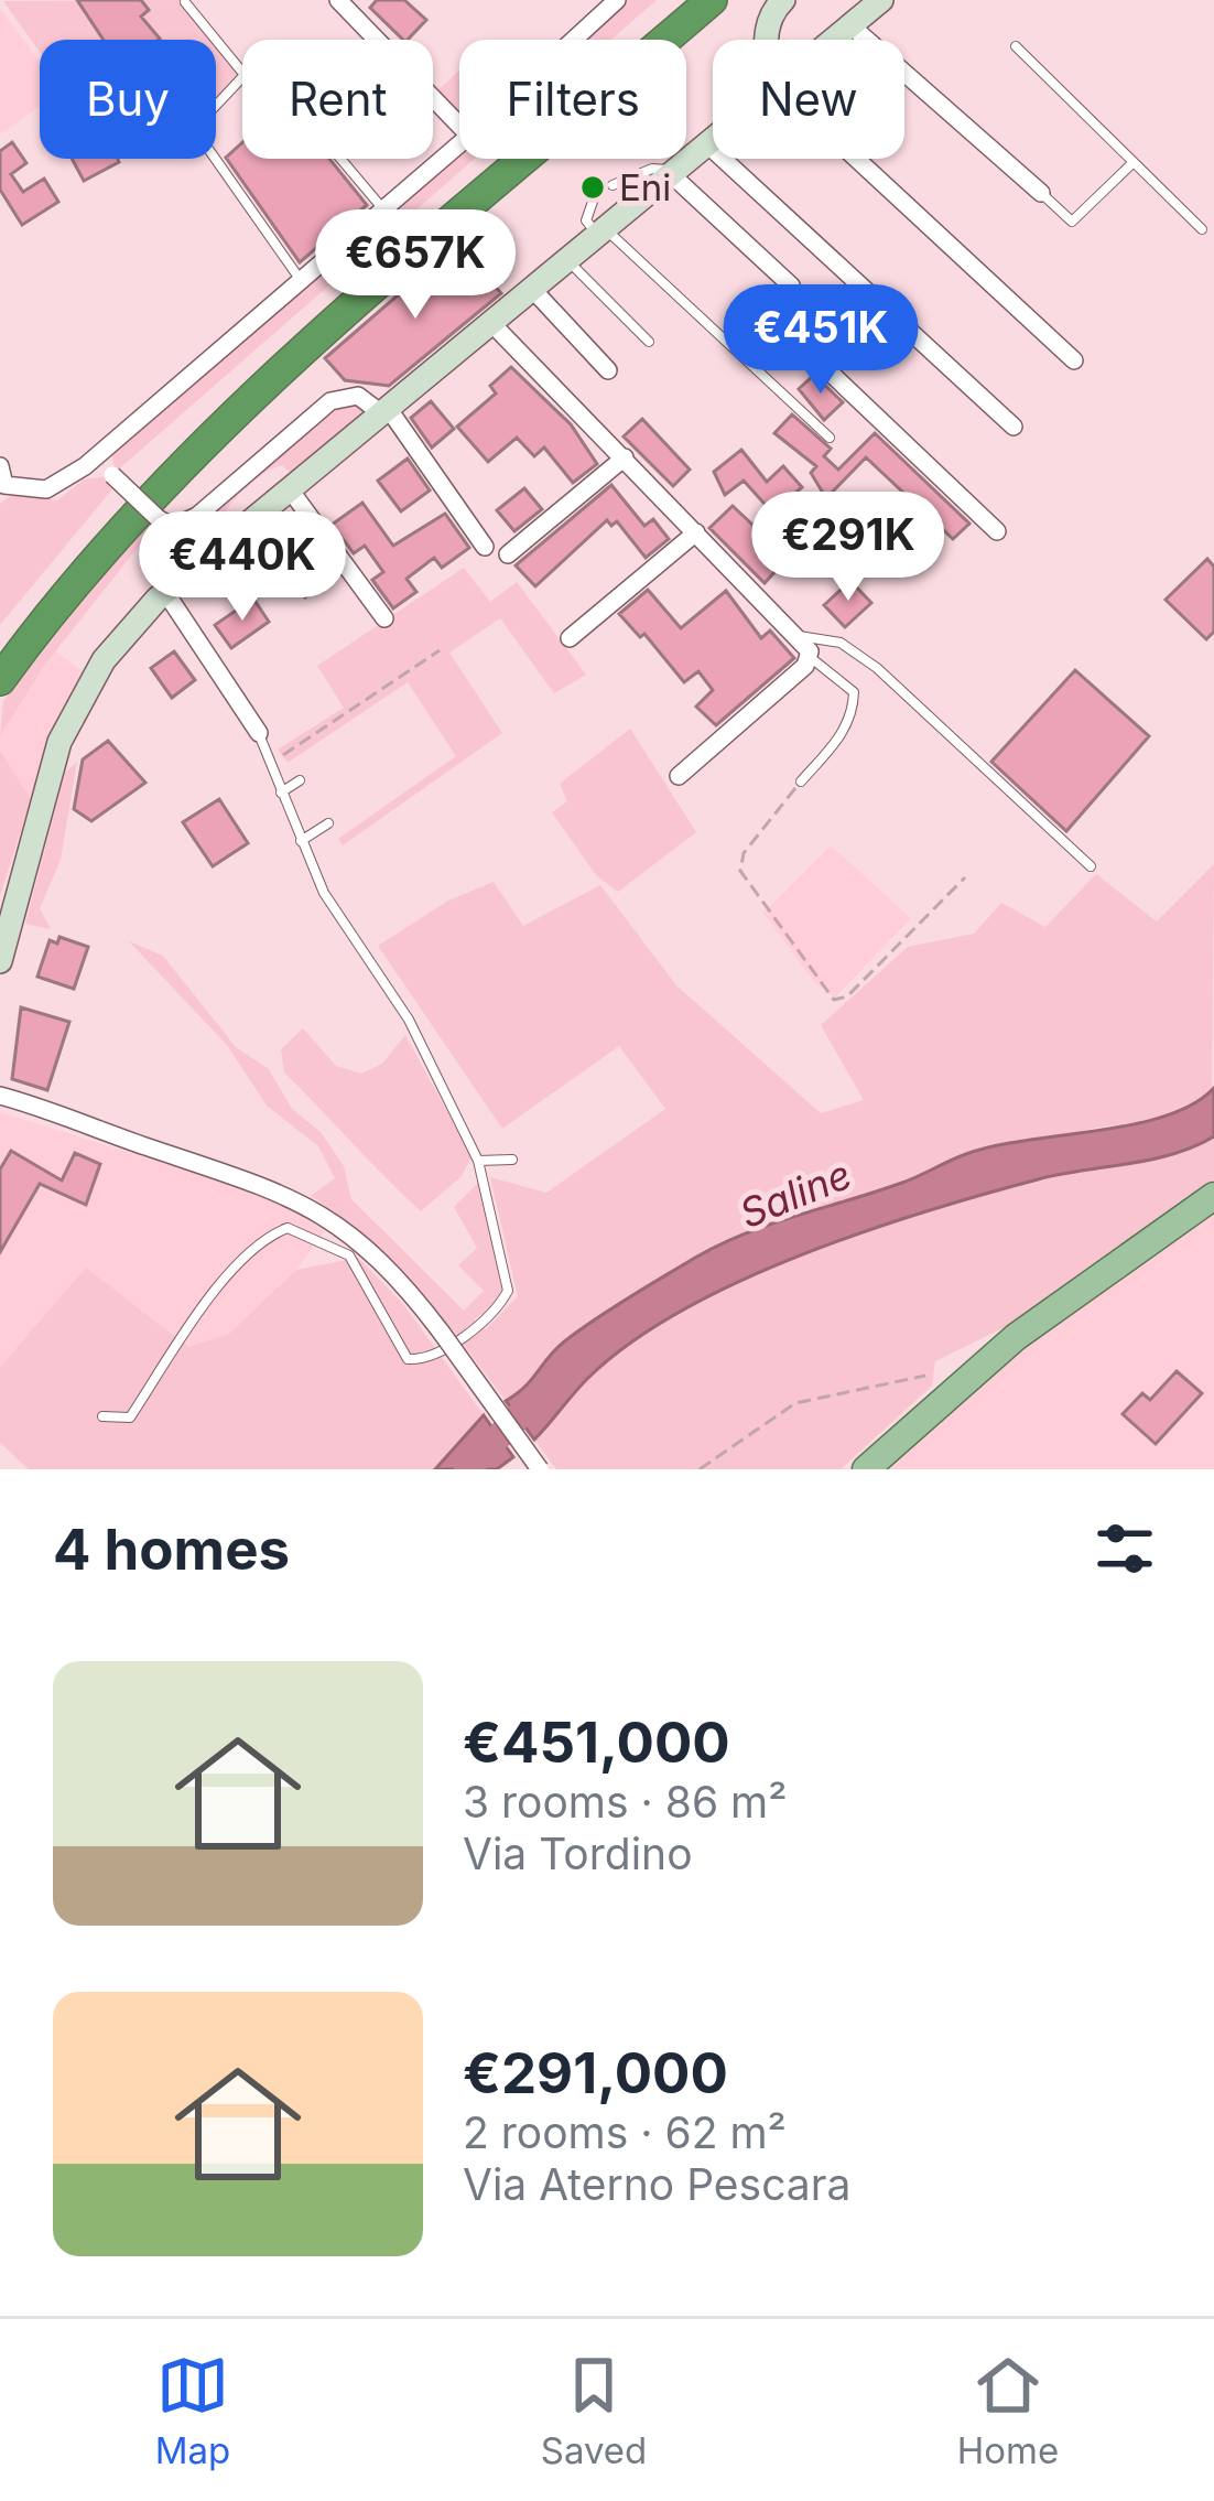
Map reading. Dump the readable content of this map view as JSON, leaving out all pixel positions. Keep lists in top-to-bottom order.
{
  "water": ["Saline"],
  "places": ["Eni"],
  "page": {
    "chip": [
      "Buy",
      "Rent",
      "Filters",
      "New"
    ],
    "price": [
      "€657K",
      "€451K",
      "€291K",
      "€440K"
    ],
    "heading": "4 homes",
    "list": [
      {
        "name": "€451,000",
        "note": "3 rooms · 86 m² · Via Tordino"
      },
      {
        "name": "€291,000",
        "note": "2 rooms · 62 m² · Via Aterno Pescara"
      }
    ],
    "tabs": ["Map", "Saved", "Home"]
  }
}
